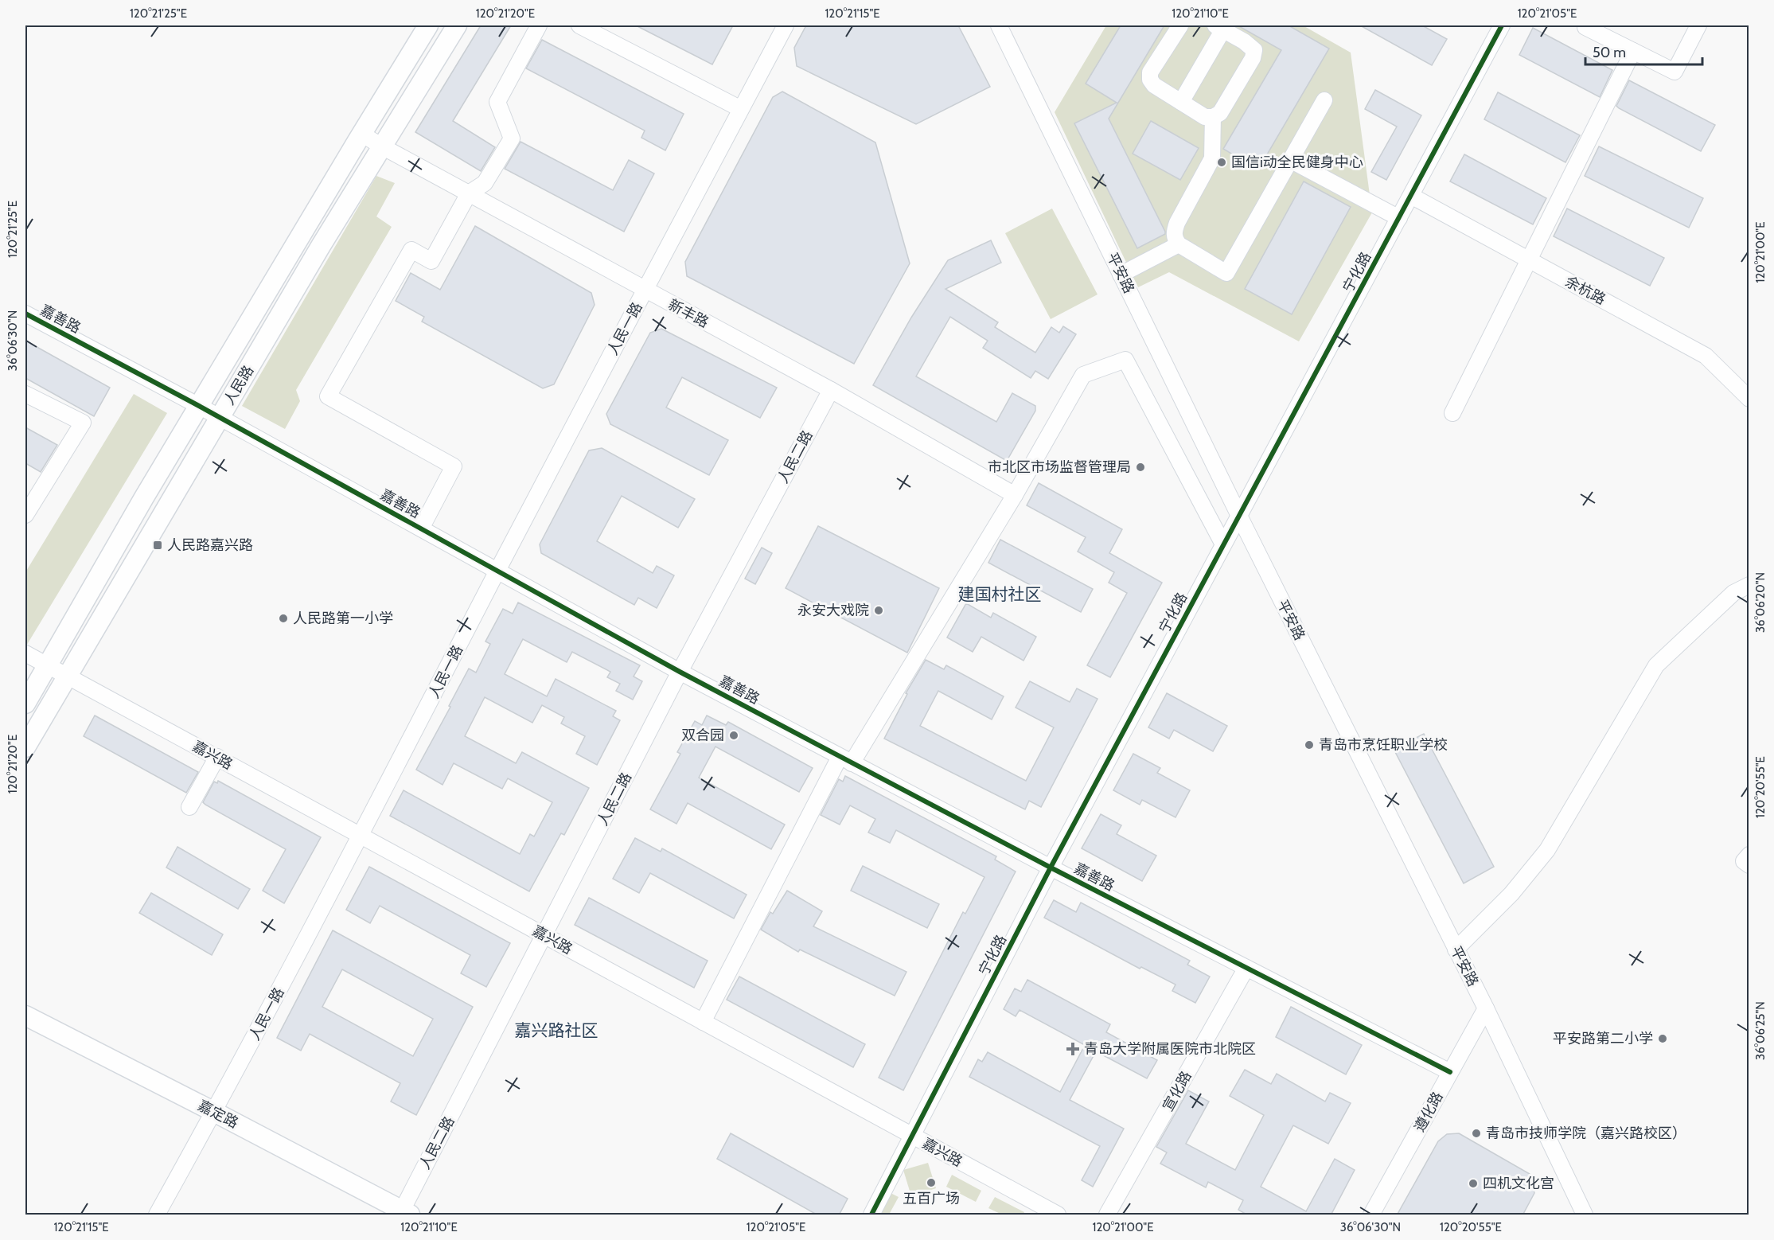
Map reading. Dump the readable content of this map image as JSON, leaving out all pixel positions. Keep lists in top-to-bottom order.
{
  "streets": {
    "main road": ["人民路", "嘉定路"],
    "street": [
      "宁化路",
      "平安路",
      "余杭路",
      "新丰路",
      "嘉善路",
      "人民一路",
      "人民二路",
      "嘉兴路",
      "宣化路",
      "遵化路"
    ]
  },
  "crossings": [
    ["宁化路", "平安路"],
    ["宁化路", "余杭路"],
    ["宁化路", "嘉善路"],
    ["宁化路", "嘉兴路"],
    ["平安路", "遵化路"],
    ["新丰路", "人民一路"],
    ["新丰路", "人民路"],
    ["新丰路", "人民二路"],
    ["嘉善路", "人民一路"],
    ["嘉善路", "人民路"],
    ["嘉善路", "人民二路"],
    ["嘉善路", "宣化路"],
    ["嘉善路", "遵化路"],
    ["人民一路", "嘉兴路"],
    ["人民一路", "嘉定路"],
    ["人民路", "嘉兴路"],
    ["人民二路", "嘉兴路"],
    ["人民二路", "嘉定路"]
  ],
  "districts": ["建国村社区", "嘉兴路社区"],
  "places": {
    "other": [
      "国信i动全民健身中心",
      "市北区市场监督管理局",
      "永安大戏院",
      "人民路第一小学",
      "双合园",
      "青岛市烹饪职业学校",
      "平安路第二小学",
      "青岛市技师学院（嘉兴路校区）",
      "五百广场",
      "四机文化宫"
    ],
    "transit": ["人民路嘉兴路"],
    "health": ["青岛大学附属医院市北院区"]
  },
  "scale_bar": "50 m",
  "coordinates": [
    "120°21'25\"E",
    "120°21'20\"E",
    "120°21'15\"E",
    "120°21'10\"E",
    "120°21'05\"E",
    "120°21'00\"E",
    "36°06'30\"N",
    "36°06'20\"N",
    "120°20'55\"E",
    "36°06'25\"N"
  ]
}
